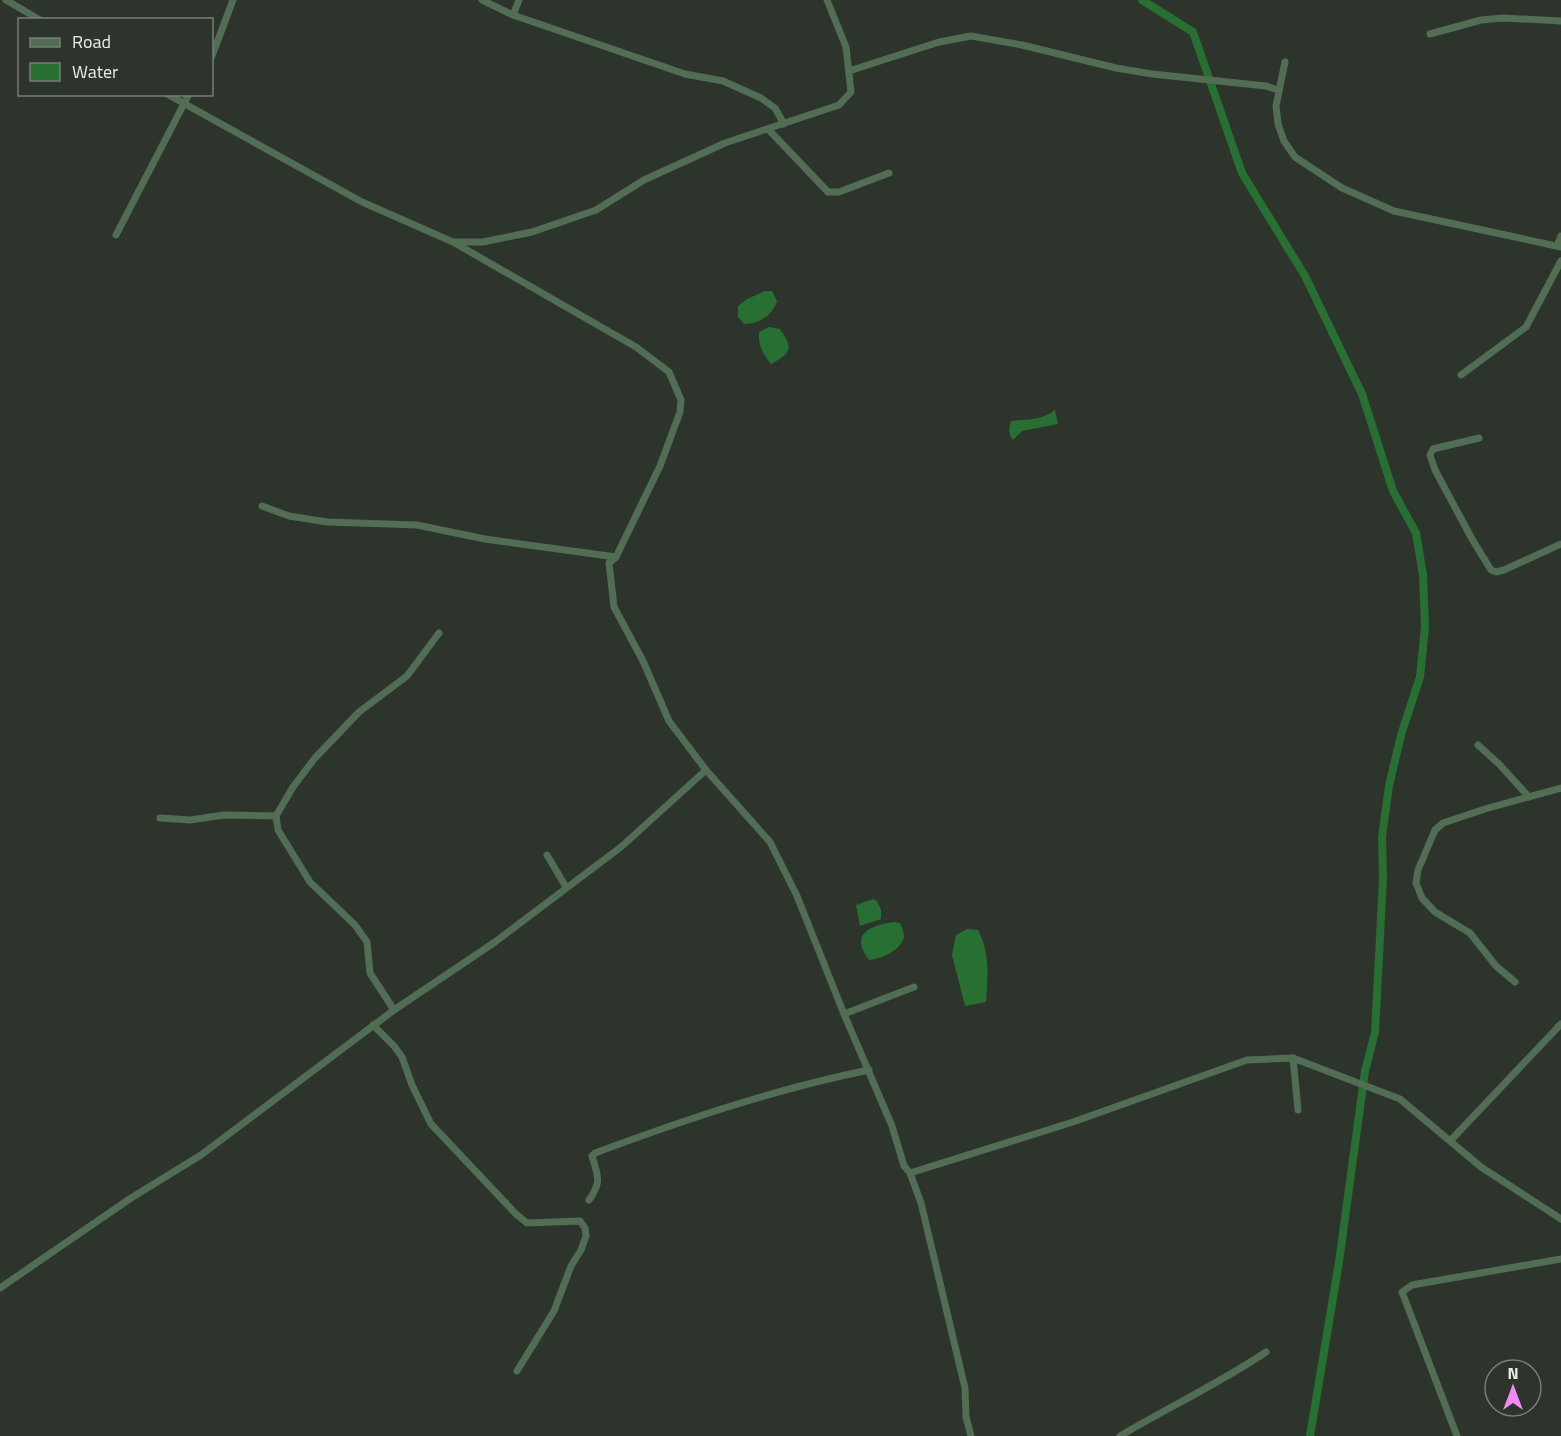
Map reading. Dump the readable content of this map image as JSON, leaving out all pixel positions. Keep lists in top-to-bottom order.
{
  "legend": ["Road", "Water"],
  "north": "top"
}
